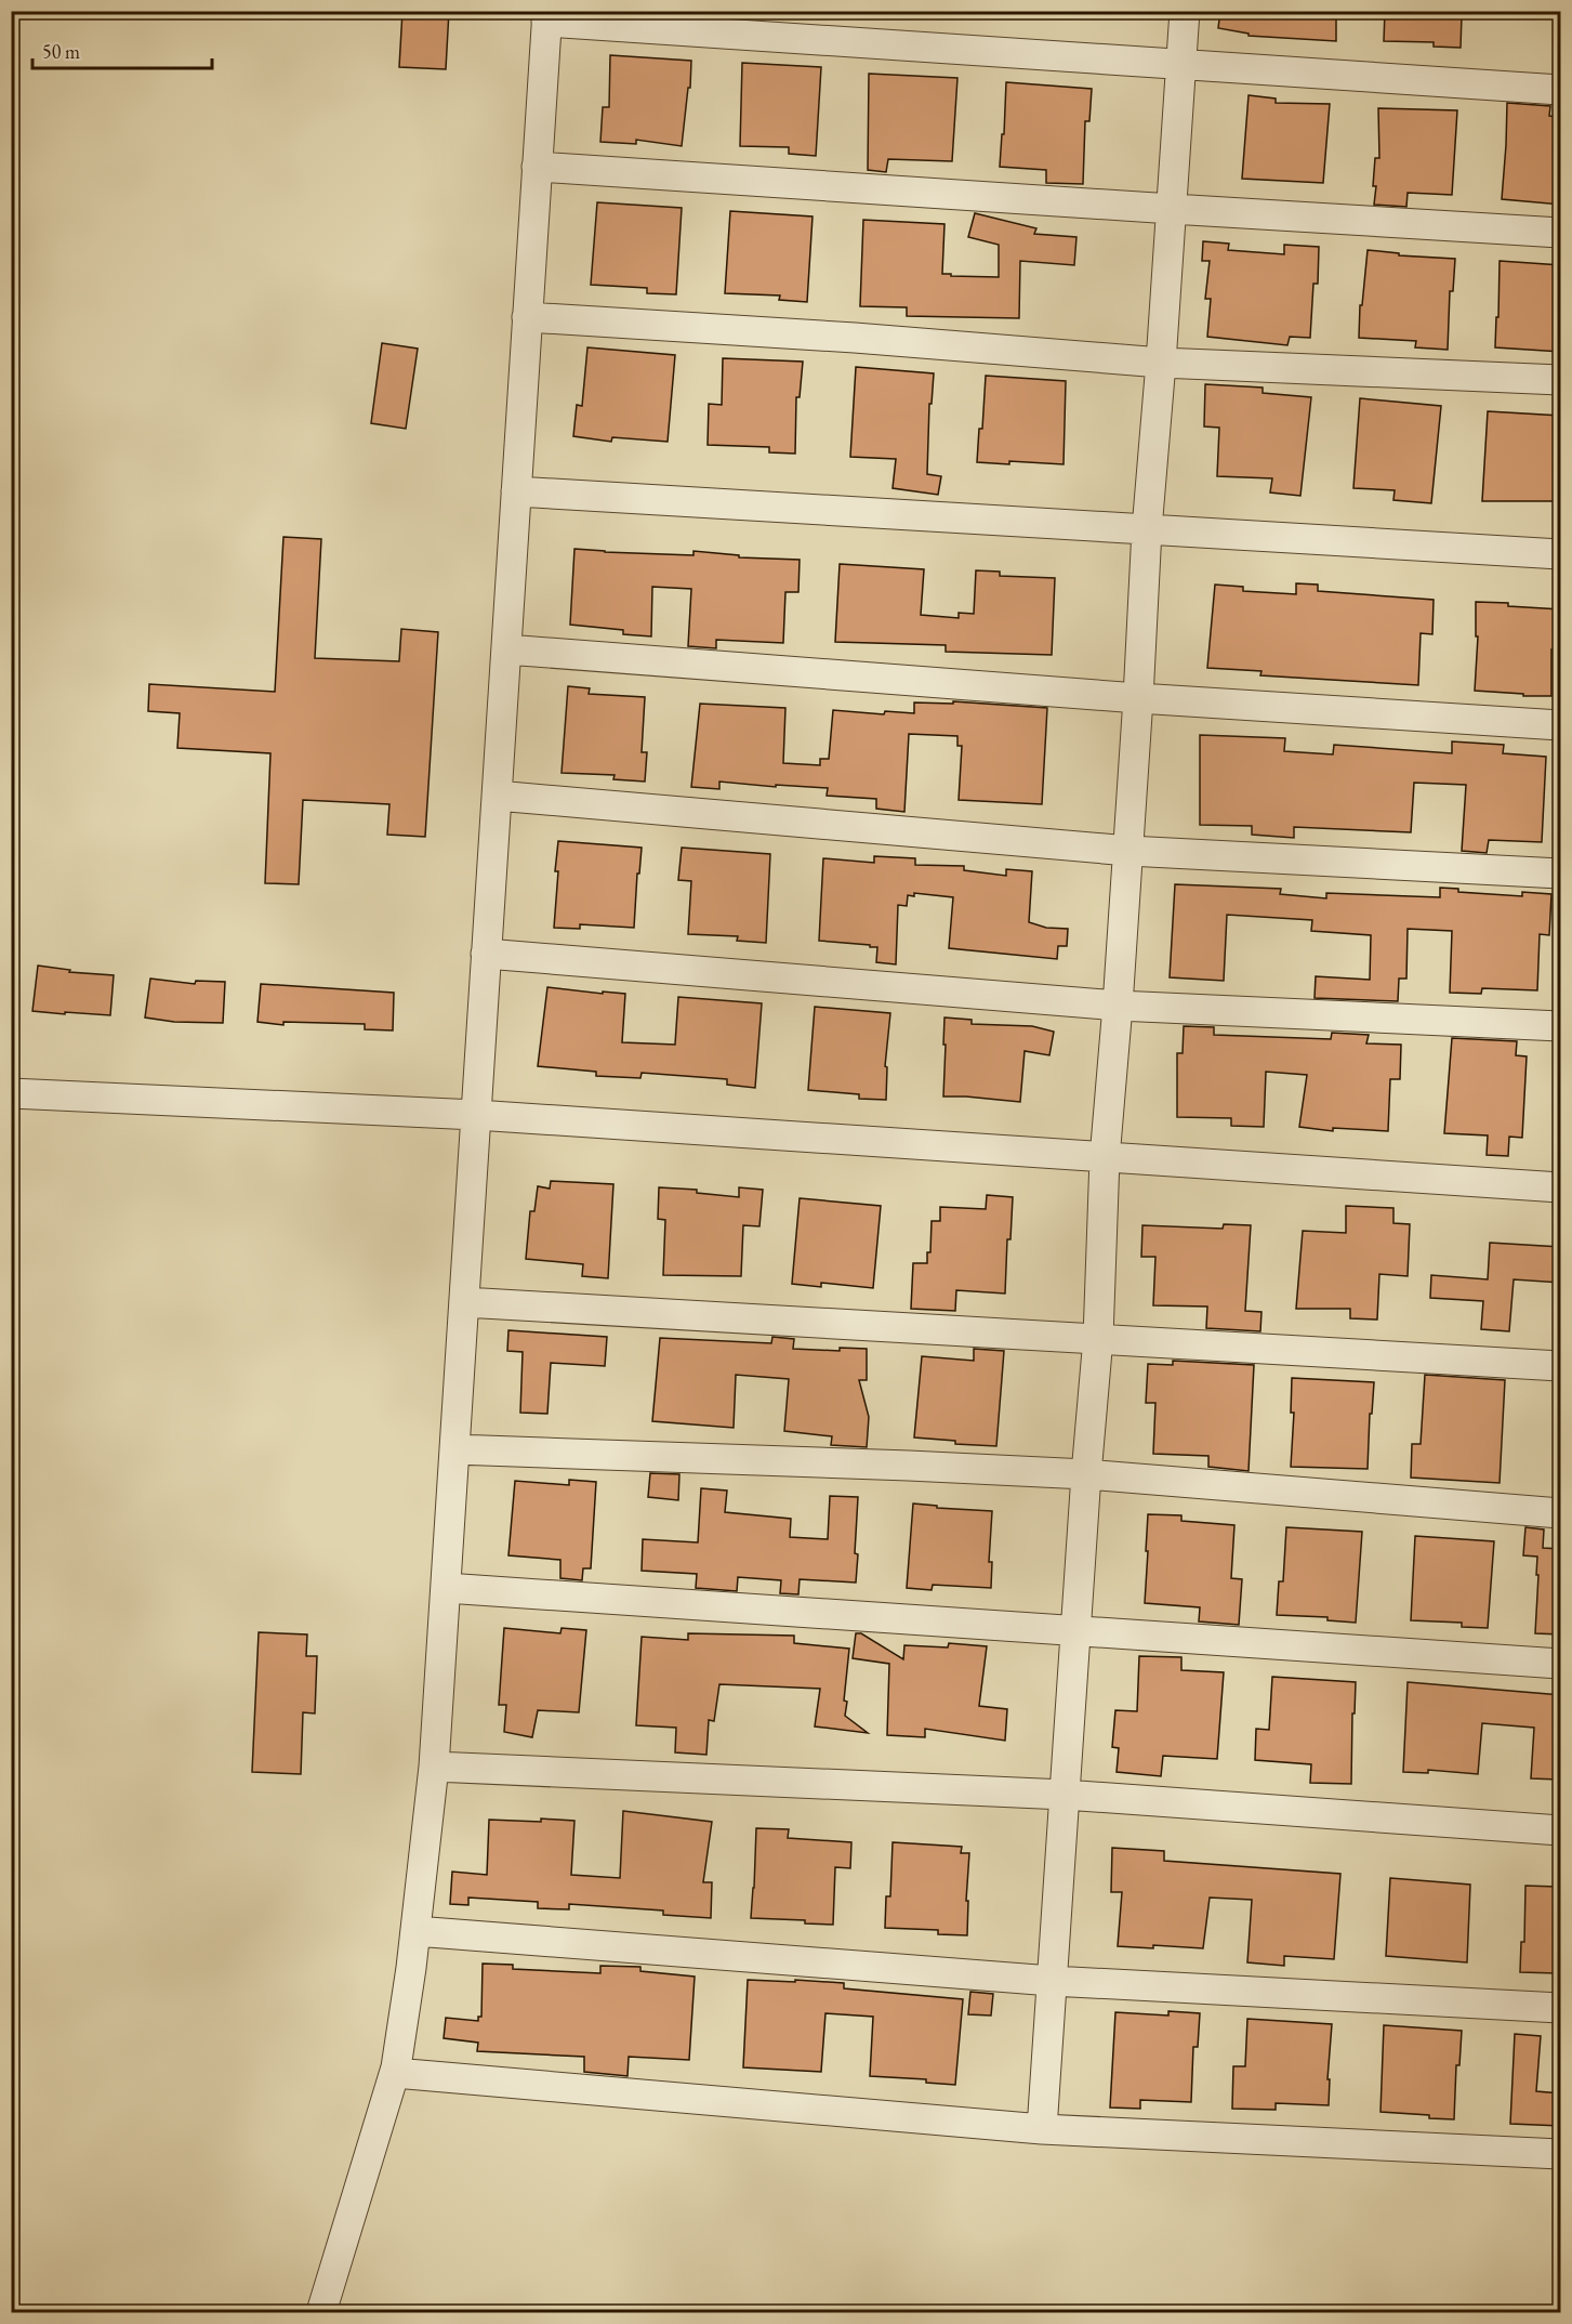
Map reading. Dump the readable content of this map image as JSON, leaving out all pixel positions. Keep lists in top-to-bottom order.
{
  "scale_bar": "50 m"
}
